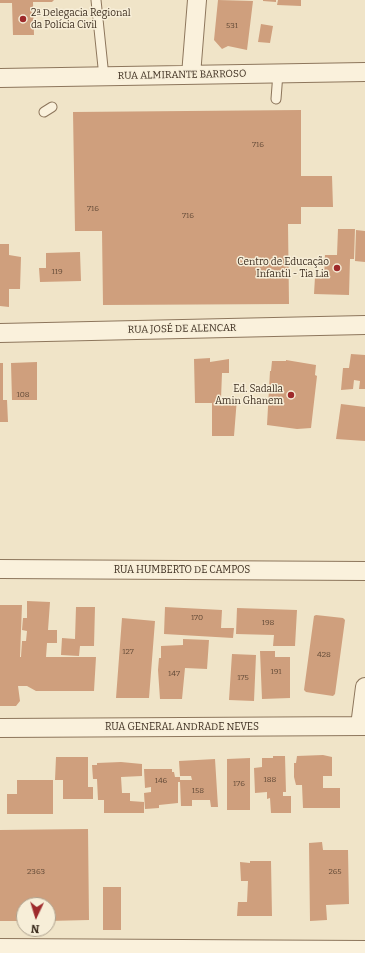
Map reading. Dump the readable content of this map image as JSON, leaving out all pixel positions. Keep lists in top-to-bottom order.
{
  "streets": {
    "street": [
      "RUA ALMIRANTE BARROSO",
      "RUA JOSÉ DE ALENCAR",
      "RUA HUMBERTO DE CAMPOS",
      "RUA GENERAL ANDRADE NEVES"
    ]
  },
  "places": ["2ª Delegacia Regional da Polícia Civil", "Centro de Educação Infantil - Tia Lia", "Ed. Sadalla Amin Ghanem"],
  "house_numbers": [
    "531",
    "716",
    "716",
    "716",
    "119",
    "108",
    "170",
    "198",
    "127",
    "428",
    "191",
    "147",
    "175",
    "188",
    "146",
    "176",
    "158",
    "2363",
    "265"
  ],
  "north": "bottom"
}
